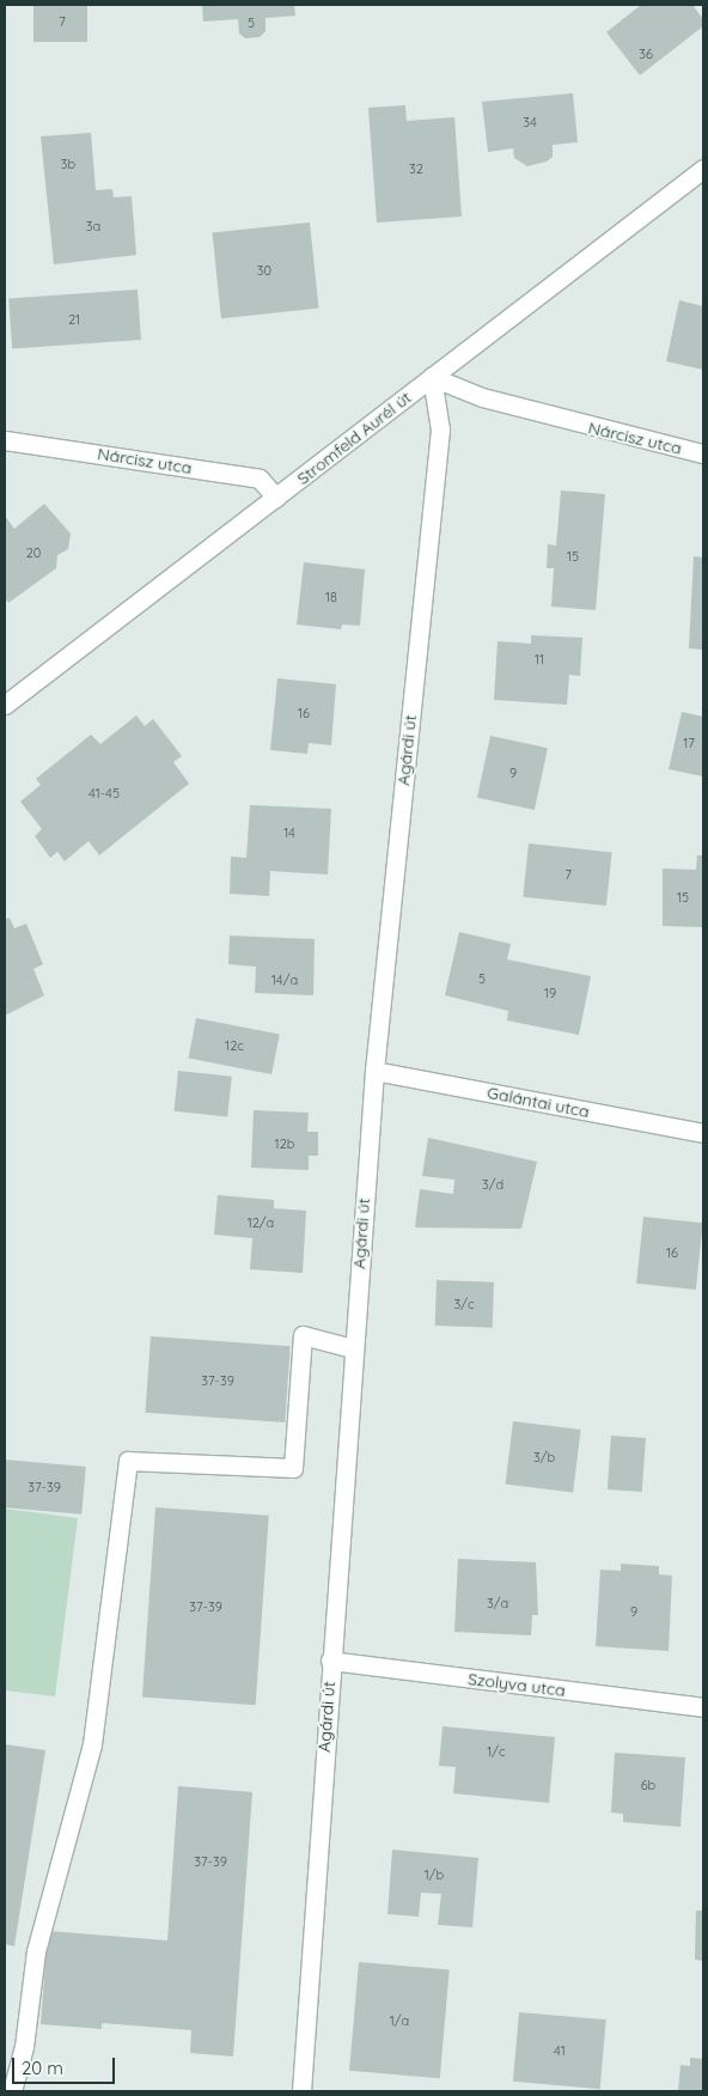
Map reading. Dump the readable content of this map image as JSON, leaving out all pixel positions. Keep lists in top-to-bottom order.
{
  "streets": {
    "street": [
      "Stromfeld Aurél út",
      "Nárcisz utca",
      "Agárdi út",
      "Galántai utca",
      "Szolyva utca"
    ]
  },
  "crossings": [
    ["Stromfeld Aurél út", "Nárcisz utca"],
    ["Stromfeld Aurél út", "Agárdi út"],
    ["Nárcisz utca", "Agárdi út"],
    ["Agárdi út", "Galántai utca"],
    ["Agárdi út", "Szolyva utca"]
  ],
  "house_numbers": [
    "7",
    "5",
    "36",
    "34",
    "3b",
    "32",
    "3a",
    "30",
    "21",
    "20",
    "15",
    "18",
    "11",
    "16",
    "17",
    "9",
    "41-45",
    "14",
    "7",
    "15",
    "5",
    "14/a",
    "19",
    "12c",
    "12b",
    "3/d",
    "12/a",
    "16",
    "3/c",
    "37-39",
    "3/b",
    "37-39",
    "3/a",
    "37-39",
    "9",
    "1/c",
    "6b",
    "37-39",
    "1/b",
    "1/a",
    "41"
  ],
  "scale_bar": "20 m"
}
